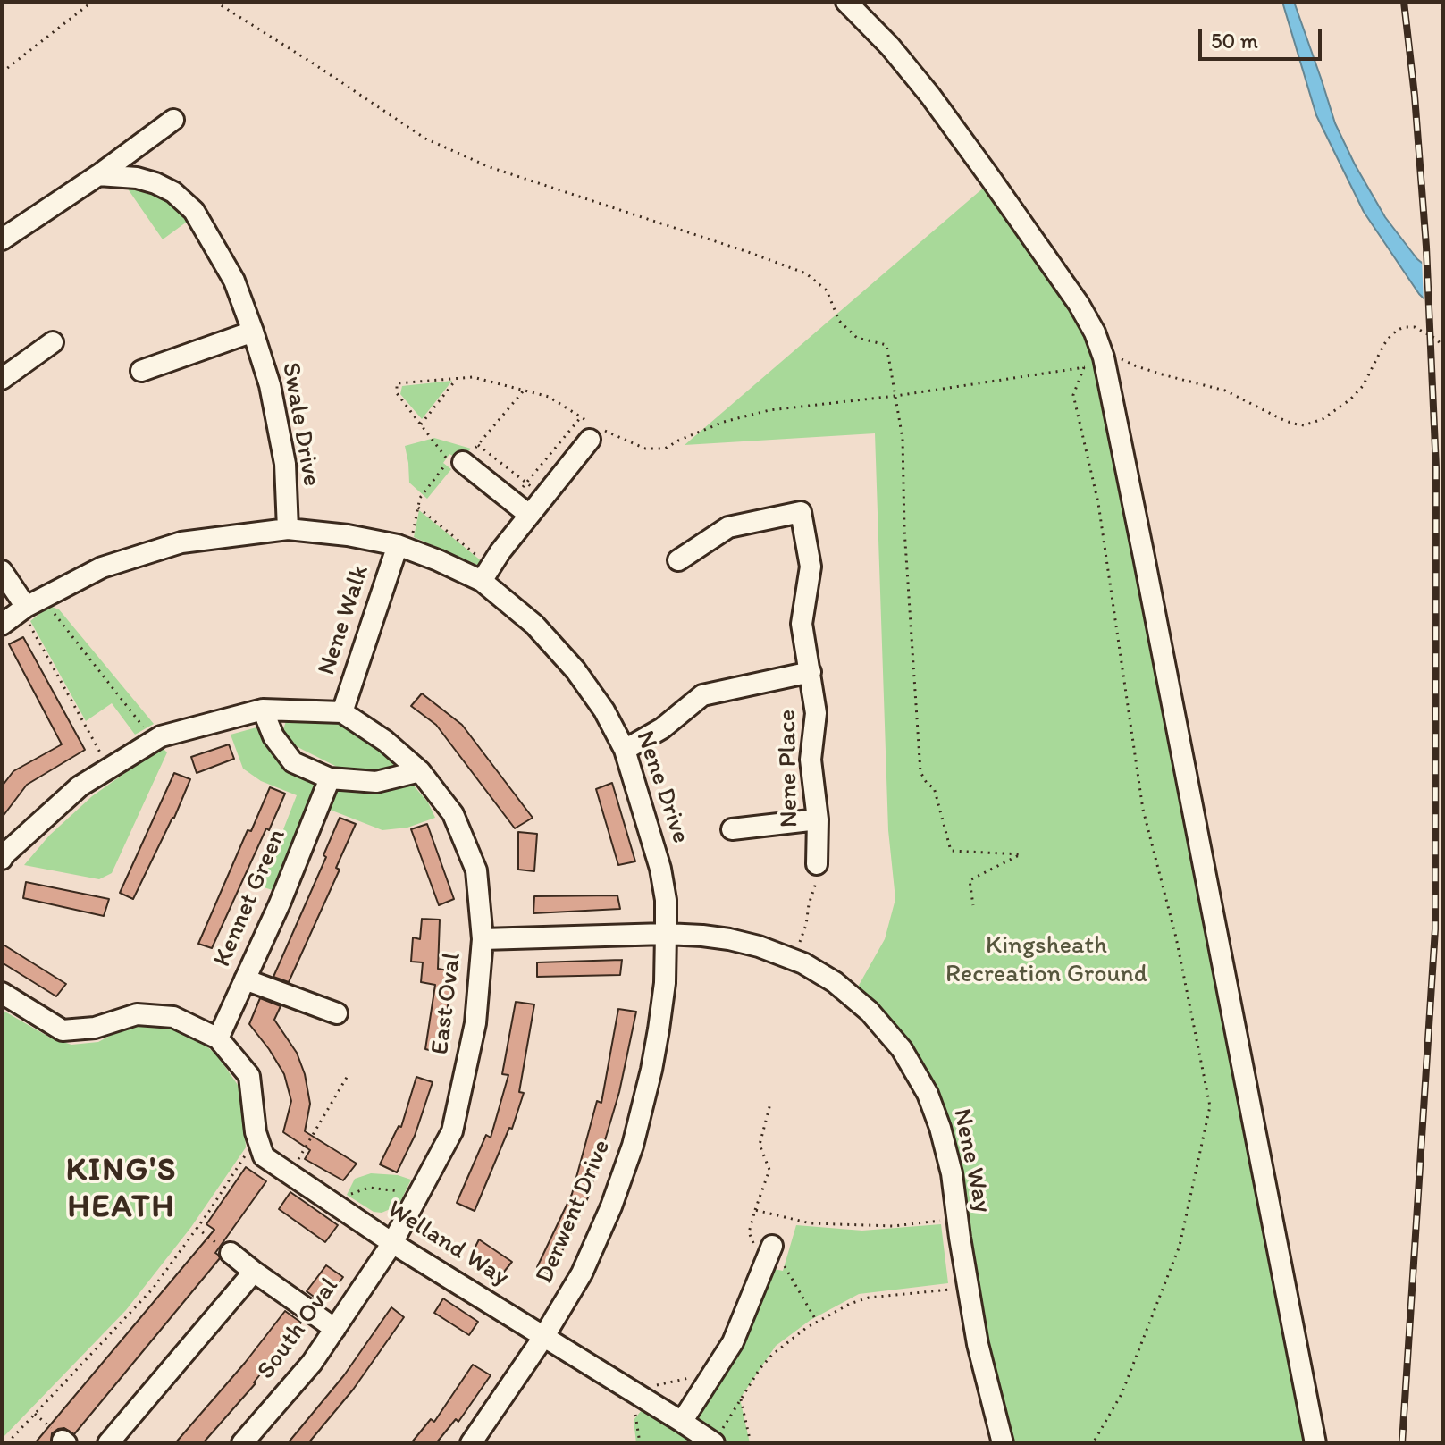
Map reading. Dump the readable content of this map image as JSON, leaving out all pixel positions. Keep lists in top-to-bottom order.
{
  "streets": {
    "street": [
      "Swale Drive",
      "Nene Walk",
      "Nene Place",
      "Nene Drive",
      "Kennet Green",
      "East Oval",
      "Nene Way",
      "Derwent Drive",
      "Welland Way",
      "South Oval"
    ]
  },
  "crossings": [
    ["Swale Drive", "Nene Drive"],
    ["Nene Walk", "Nene Drive"],
    ["Nene Walk", "East Oval"],
    ["Nene Place", "Nene Drive"],
    ["Nene Drive", "Nene Way"],
    ["Nene Drive", "Derwent Drive"],
    ["East Oval", "Nene Way"],
    ["East Oval", "Welland Way"],
    ["East Oval", "South Oval"],
    ["Nene Way", "Derwent Drive"],
    ["Derwent Drive", "Welland Way"],
    ["Welland Way", "South Oval"]
  ],
  "districts": ["KING'S HEATH"],
  "parks": ["Kingsheath Recreation Ground"],
  "scale_bar": "50 m"
}
